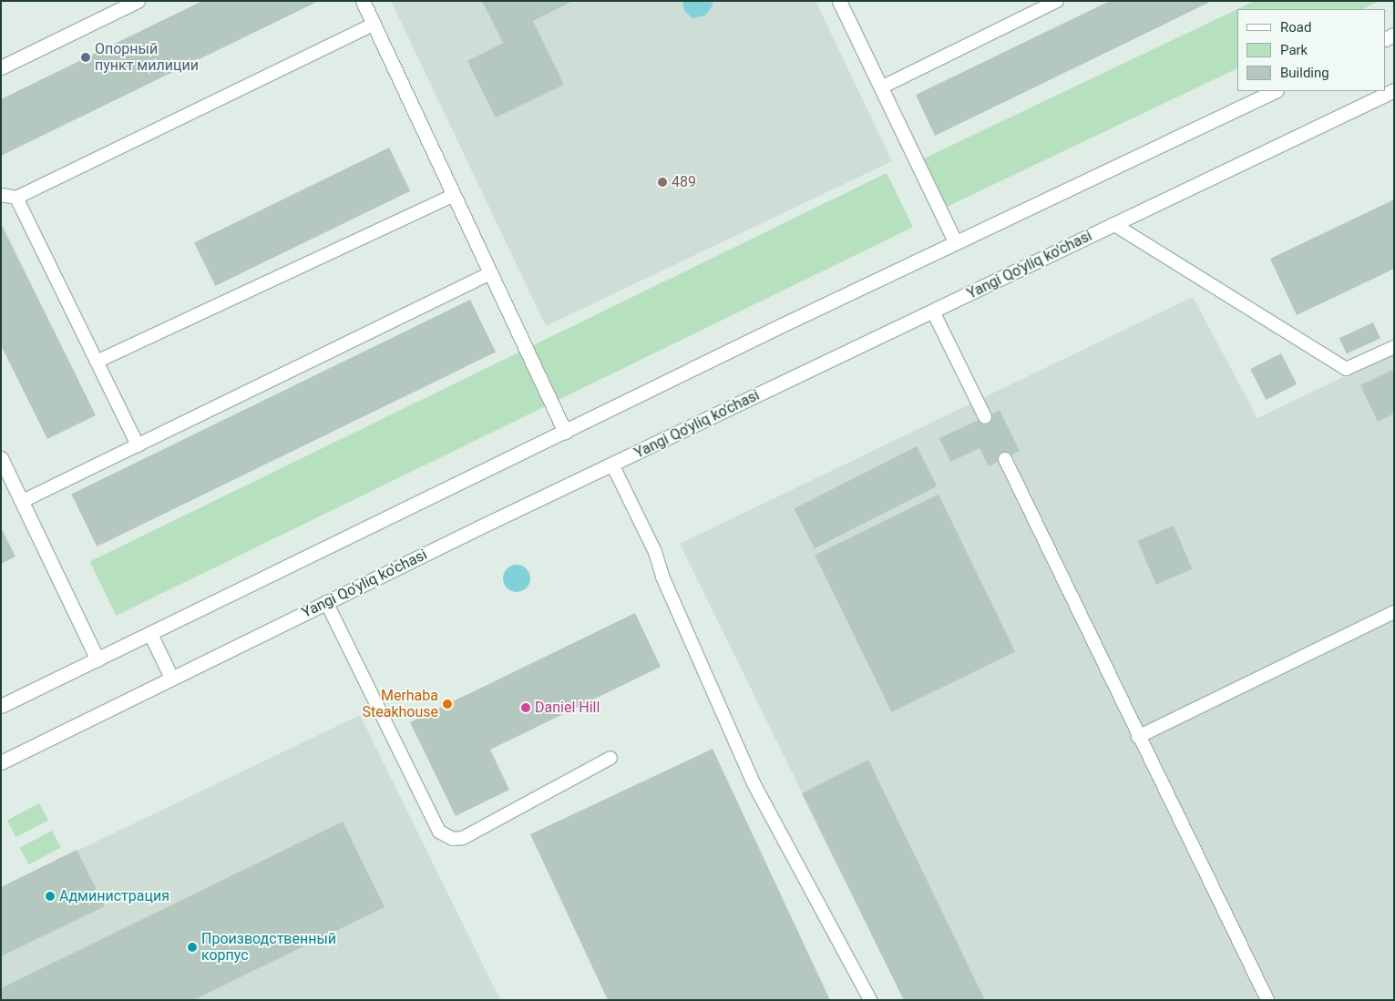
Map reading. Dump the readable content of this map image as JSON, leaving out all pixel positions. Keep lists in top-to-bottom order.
{
  "streets": {
    "main road": ["Yangi Qo'yliq ko'chasi"]
  },
  "places": [
    "Опорный пункт милиции",
    "489",
    "Merhaba Steakhouse",
    "Daniel Hill",
    "Администрация",
    "Производственный корпус"
  ],
  "legend": ["Road", "Park", "Building"]
}
